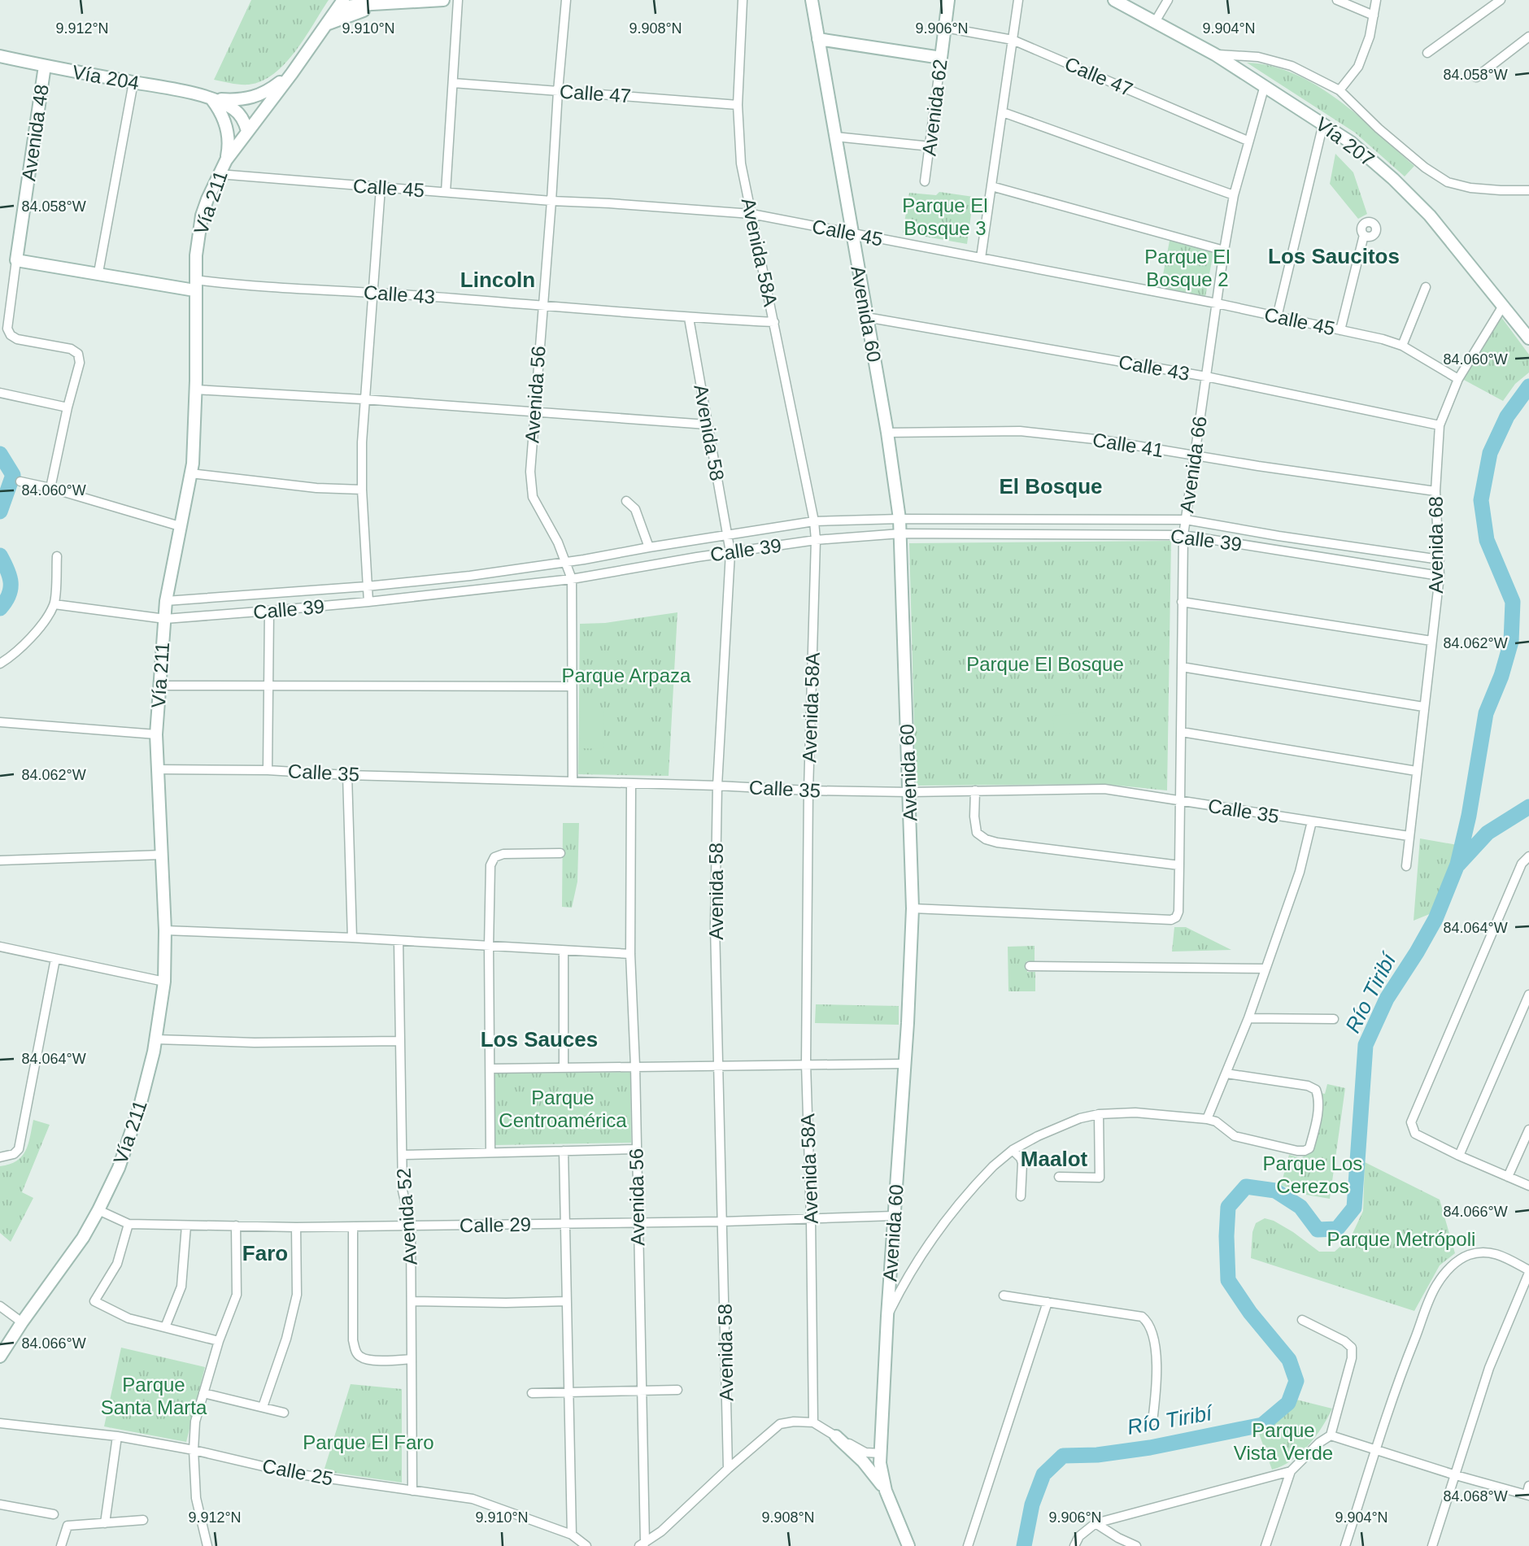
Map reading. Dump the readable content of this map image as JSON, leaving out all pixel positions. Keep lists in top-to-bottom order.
{
  "streets": {
    "main road": [
      "Vía 204",
      "Avenida 62",
      "Avenida 48",
      "Vía 207",
      "Vía 211",
      "Calle 43",
      "Avenida 60"
    ],
    "street": [
      "Calle 47",
      "Calle 45",
      "Avenida 58A",
      "Avenida 56",
      "Avenida 58",
      "Calle 41",
      "Avenida 66",
      "Calle 39",
      "Avenida 68",
      "Calle 35",
      "Avenida 52",
      "Calle 29",
      "Calle 25"
    ]
  },
  "crossings": [
    ["Calle 47", "Avenida 62"],
    ["Calle 47", "Avenida 58A"],
    ["Calle 47", "Avenida 56"],
    ["Calle 47", "Avenida 66"],
    ["Vía 204", "Avenida 48"],
    ["Vía 204", "Vía 211"],
    ["Avenida 48", "Calle 43"],
    ["Vía 207", "Avenida 66"],
    ["Vía 207", "Avenida 68"],
    ["Calle 45", "Vía 211"],
    ["Calle 45", "Avenida 58A"],
    ["Calle 45", "Avenida 60"],
    ["Calle 45", "Avenida 56"],
    ["Calle 45", "Avenida 66"],
    ["Calle 45", "Avenida 68"],
    ["Vía 211", "Calle 43"],
    ["Vía 211", "Calle 39"],
    ["Vía 211", "Calle 35"],
    ["Vía 211", "Calle 29"],
    ["Avenida 58A", "Calle 43"],
    ["Avenida 58A", "Calle 39"],
    ["Avenida 58A", "Calle 35"],
    ["Avenida 58A", "Calle 29"],
    ["Calle 43", "Avenida 60"],
    ["Calle 43", "Avenida 56"],
    ["Calle 43", "Avenida 58"],
    ["Calle 43", "Avenida 66"],
    ["Calle 43", "Avenida 68"],
    ["Avenida 60", "Calle 41"],
    ["Avenida 60", "Avenida 66"],
    ["Avenida 60", "Calle 39"],
    ["Avenida 60", "Calle 35"],
    ["Avenida 60", "Calle 29"],
    ["Avenida 56", "Calle 39"],
    ["Avenida 56", "Calle 35"],
    ["Avenida 56", "Calle 29"],
    ["Avenida 58", "Calle 39"],
    ["Avenida 58", "Calle 35"],
    ["Avenida 58", "Calle 29"],
    ["Calle 41", "Avenida 66"],
    ["Calle 41", "Avenida 68"],
    ["Avenida 66", "Calle 39"],
    ["Avenida 66", "Calle 35"],
    ["Calle 39", "Avenida 68"],
    ["Avenida 68", "Calle 35"],
    ["Avenida 52", "Calle 29"],
    ["Avenida 52", "Calle 25"]
  ],
  "districts": [
    "Los Saucitos",
    "Lincoln",
    "El Bosque",
    "Los Sauces",
    "Maalot",
    "Faro"
  ],
  "water": ["Río Tiribí"],
  "parks": [
    "Parque El Bosque 3",
    "Parque El Bosque 2",
    "Parque El Bosque",
    "Parque Arpaza",
    "Parque Centroamérica",
    "Parque Los Cerezos",
    "Parque Metrópoli",
    "Parque Santa Marta",
    "Parque Vista Verde",
    "Parque El Faro"
  ],
  "coordinates": [
    "9.912°N",
    "9.910°N",
    "9.908°N",
    "9.906°N",
    "9.904°N",
    "84.058°W",
    "84.060°W",
    "84.062°W",
    "84.064°W",
    "84.066°W",
    "84.068°W"
  ]
}
